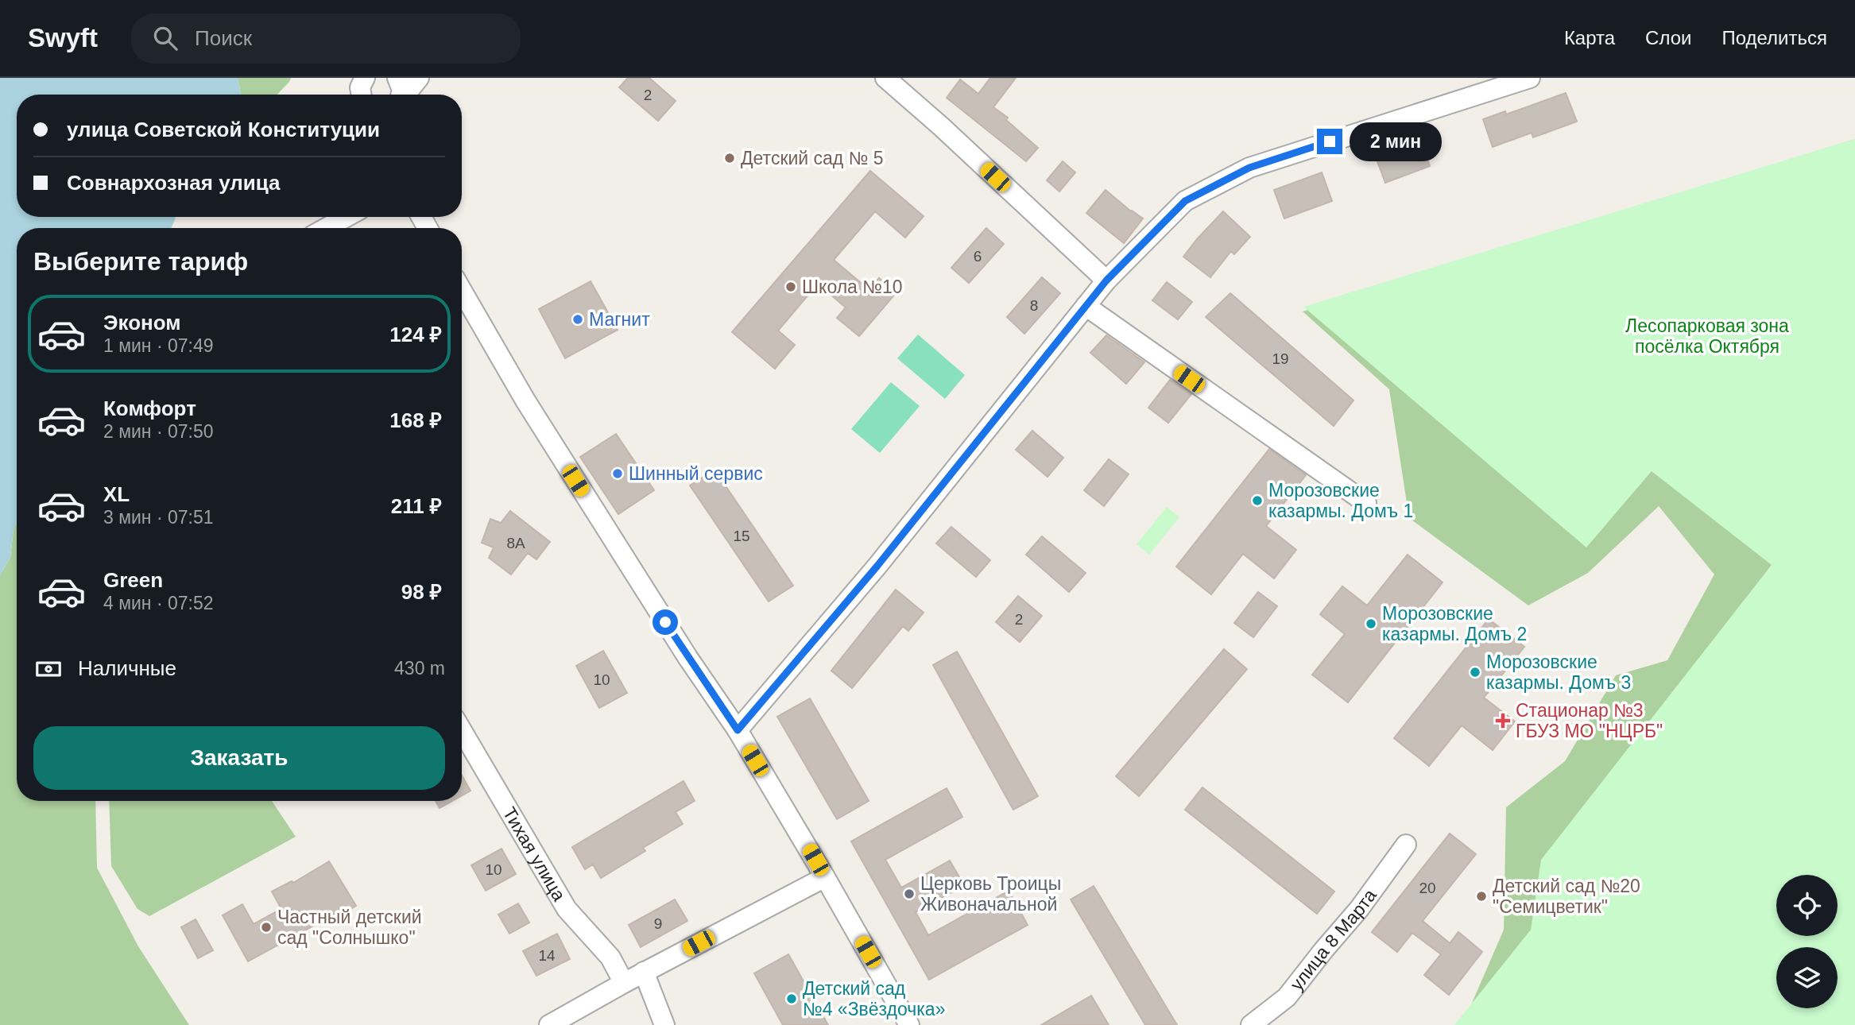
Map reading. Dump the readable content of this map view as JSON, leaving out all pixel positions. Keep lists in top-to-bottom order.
{
  "streets": {
    "street": ["Тихая улица", "улица 8 Марта"]
  },
  "parks": ["Лесопарковая зона посёлка Октября"],
  "places": {
    "other": [
      "Детский сад № 5",
      "Школа №10",
      "Магнит",
      "Шинный сервис",
      "Морозовские казармы. Домъ 1",
      "Морозовские казармы. Домъ 2",
      "Морозовские казармы. Домъ 3",
      "Церковь Троицы Живоначальной",
      "Детский сад №20 \"Семицветик\"",
      "Частный детский сад \"Солнышко\"",
      "Детский сад №4 «Звёздочка»"
    ],
    "health": ["Стационар №3 ГБУЗ МО \"НЦРБ\""]
  },
  "house_numbers": [
    "2",
    "6",
    "8",
    "19",
    "15",
    "8А",
    "2",
    "10",
    "10",
    "20",
    "9",
    "14"
  ],
  "page": {
    "header": "Swyft",
    "search": "Поиск",
    "nav": ["Карта", "Слои", "Поделиться"],
    "banner": ["улица Советской Конституции", "Совнархозная улица"],
    "bubble": "2 мин",
    "heading": "Выберите тариф",
    "list": [
      {
        "name": "Эконом",
        "note": "1 мин · 07:49",
        "value": "124 ₽"
      },
      {
        "name": "Комфорт",
        "note": "2 мин · 07:50",
        "value": "168 ₽"
      },
      {
        "name": "XL",
        "note": "3 мин · 07:51",
        "value": "211 ₽"
      },
      {
        "name": "Green",
        "note": "4 мин · 07:52",
        "value": "98 ₽"
      }
    ],
    "pay": ["Наличные", "430 m"],
    "buttons": "Заказать"
  }
}
